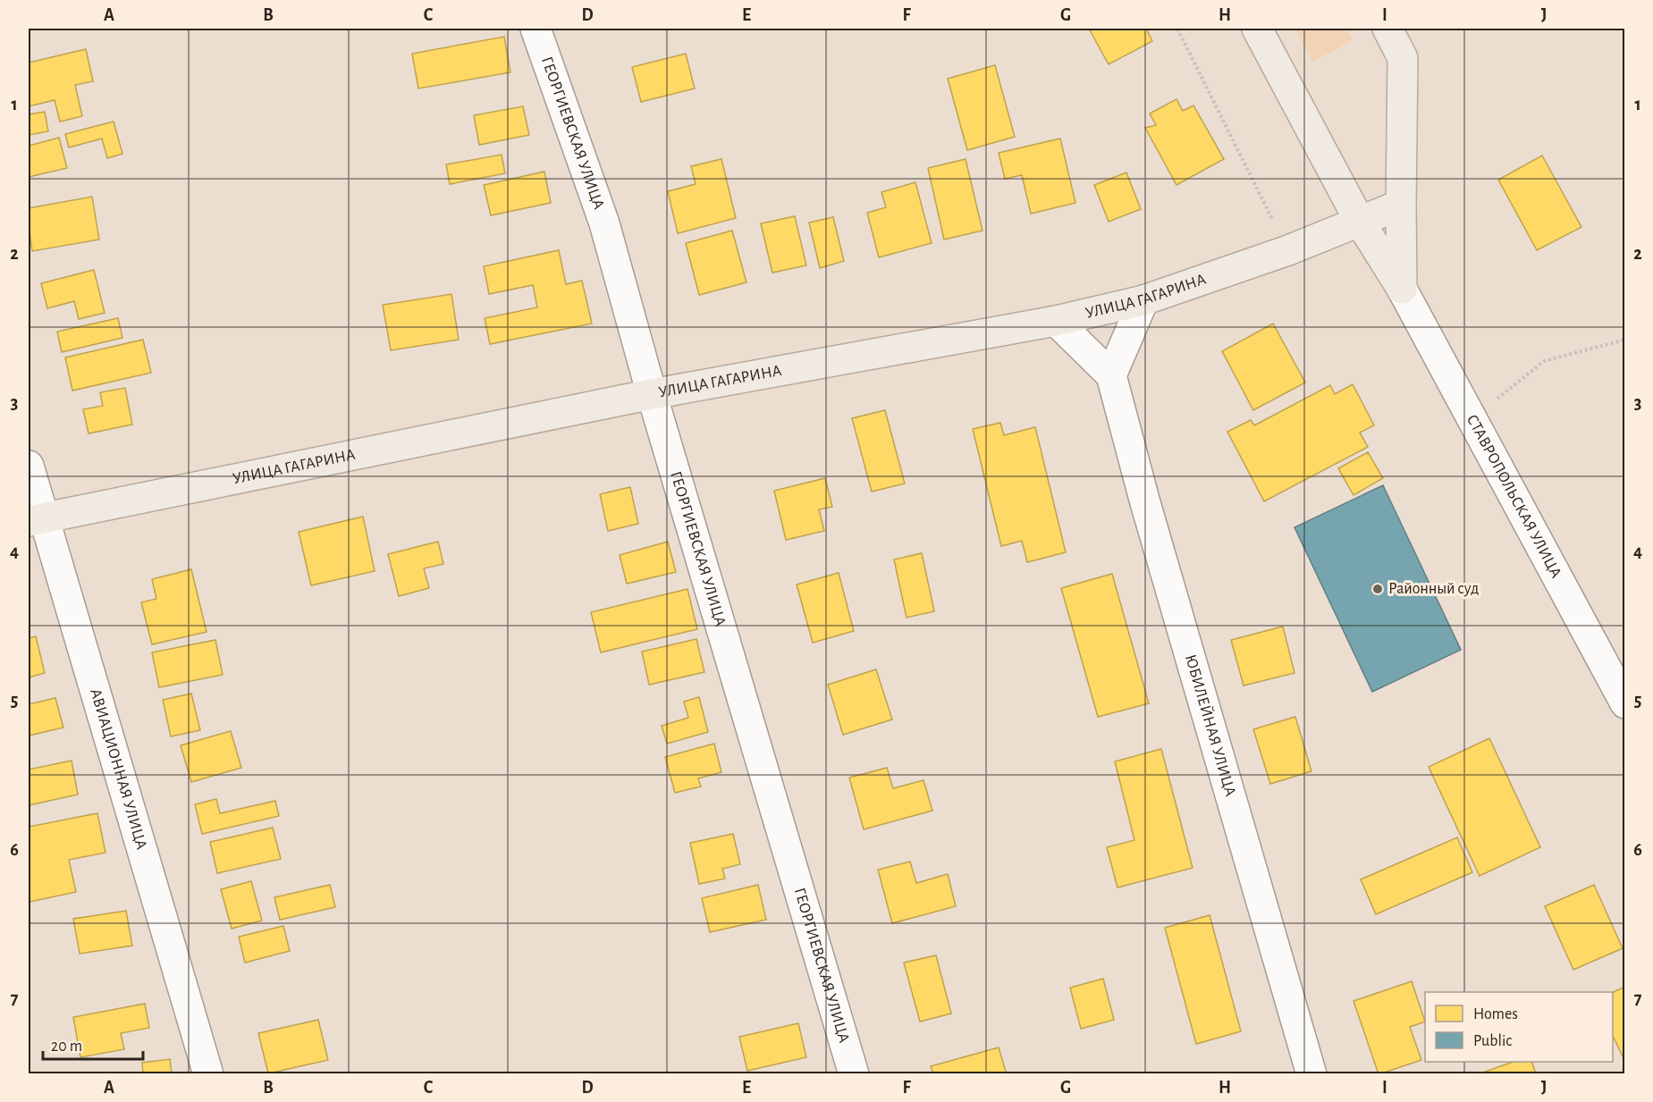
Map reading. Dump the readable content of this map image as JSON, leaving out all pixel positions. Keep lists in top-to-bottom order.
{
  "streets": {
    "main road": ["УЛИЦА ГАГАРИНА", "СТАВРОПОЛЬСКАЯ УЛИЦА"],
    "street": ["ГЕОРГИЕВСКАЯ УЛИЦА", "ЮБИЛЕЙНАЯ УЛИЦА", "АВИАЦИОННАЯ УЛИЦА"]
  },
  "crossings": [
    ["ГЕОРГИЕВСКАЯ УЛИЦА", "УЛИЦА ГАГАРИНА"],
    ["УЛИЦА ГАГАРИНА", "СТАВРОПОЛЬСКАЯ УЛИЦА"],
    ["УЛИЦА ГАГАРИНА", "АВИАЦИОННАЯ УЛИЦА"]
  ],
  "places": ["Районный суд"],
  "legend": ["Homes", "Public"],
  "scale_bar": "20 m",
  "grid": {
    "columns": [
      "A",
      "B",
      "C",
      "D",
      "E",
      "F",
      "G",
      "H",
      "I",
      "J"
    ],
    "rows": [
      "1",
      "2",
      "3",
      "4",
      "5",
      "6",
      "7"
    ]
  }
}
